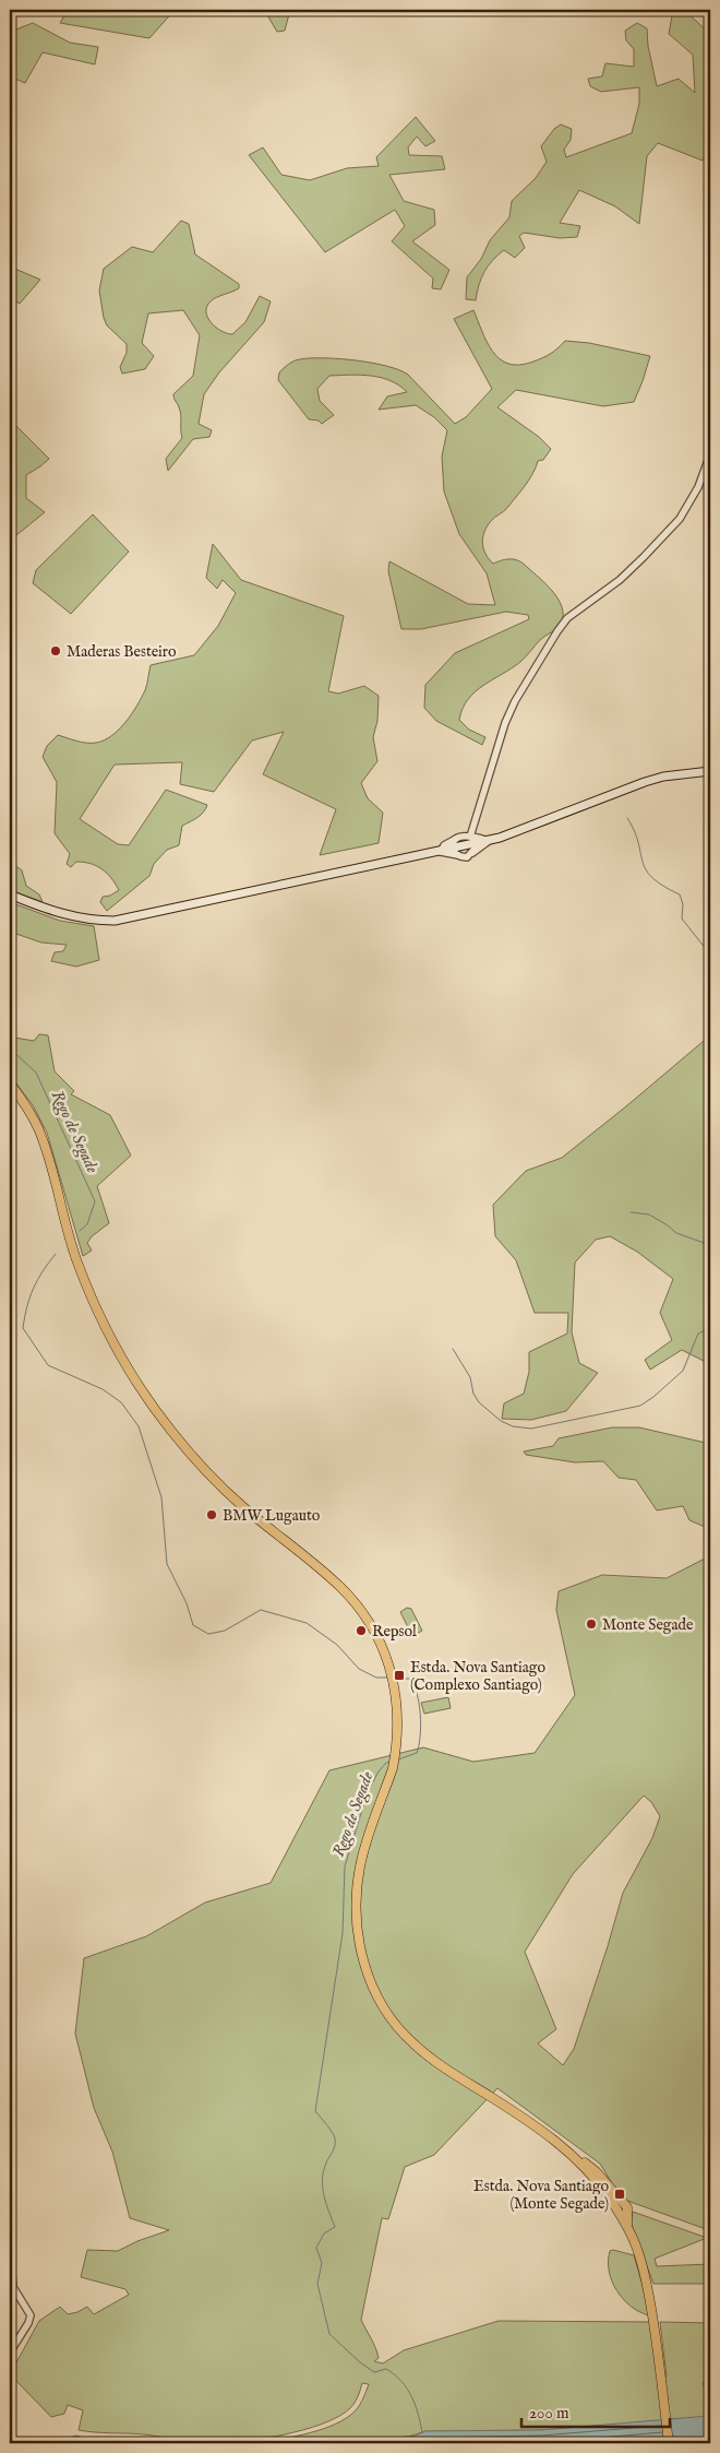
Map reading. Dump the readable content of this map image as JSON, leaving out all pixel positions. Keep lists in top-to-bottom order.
{
  "water": ["Rego de Segade"],
  "places": {
    "other": [
      "Maderas Besteiro",
      "BMW Lugauto",
      "Monte Segade",
      "Repsol"
    ],
    "transit": ["Estda. Nova Santiago (Complexo Santiago)", "Estda. Nova Santiago (Monte Segade)"]
  },
  "scale_bar": "200 m"
}
